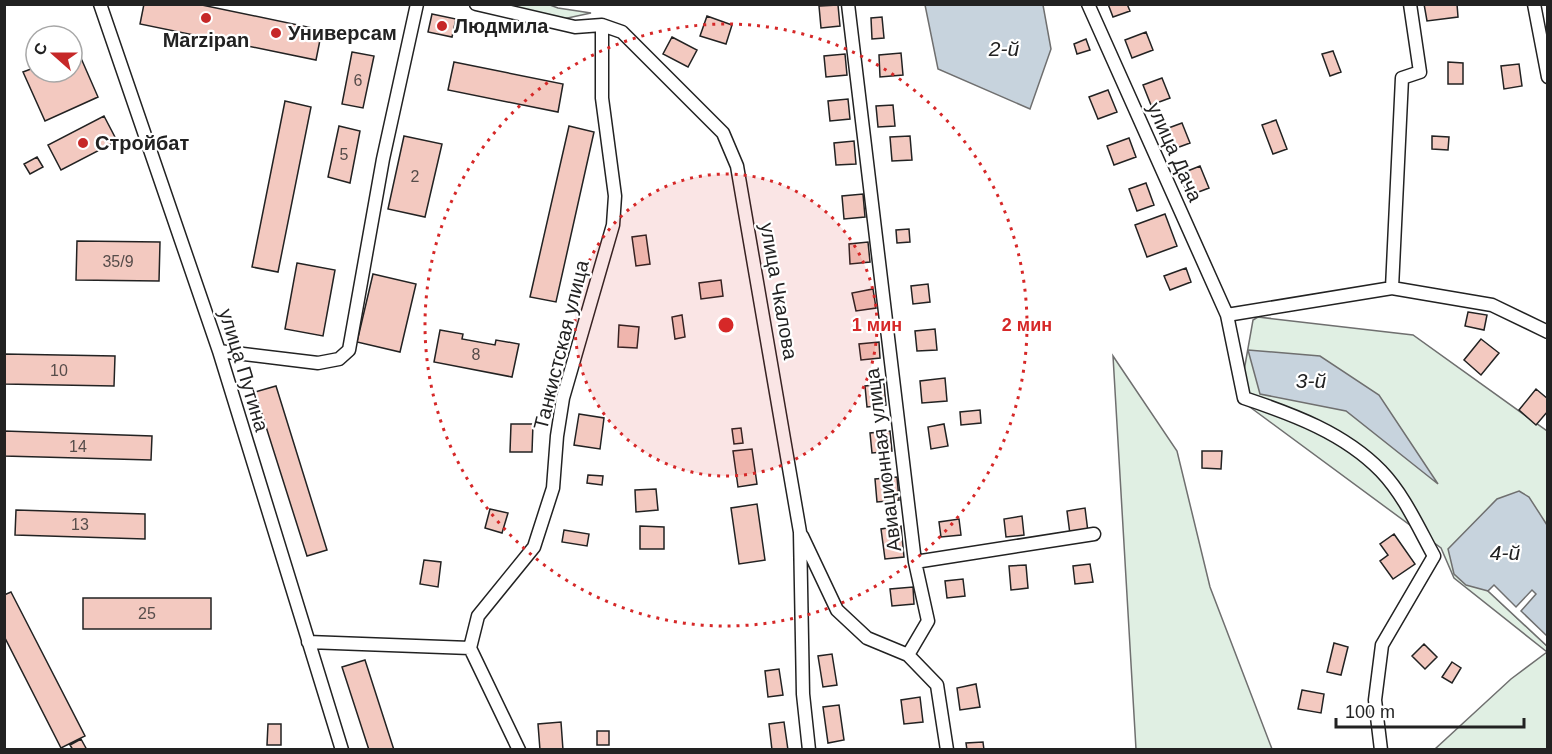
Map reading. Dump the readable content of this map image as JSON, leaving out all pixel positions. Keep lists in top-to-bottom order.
{
  "streets": {
    "street": [
      "улица Дача",
      "улица Чкалова",
      "Танкистская улица",
      "улица Путина",
      "Авиационная улица"
    ]
  },
  "crossings": [
    ["улица Чкалова", "Танкистская улица"]
  ],
  "water": ["2-й", "3-й", "4-й"],
  "places": [
    "Marzipan",
    "Людмила",
    "Универсам",
    "Стройбат"
  ],
  "house_numbers": [
    "6",
    "5",
    "2",
    "35/9",
    "8",
    "10",
    "14",
    "13",
    "25"
  ],
  "scale_bar": "100 m",
  "north": "left",
  "rings": ["1 мин", "2 мин"]
}
